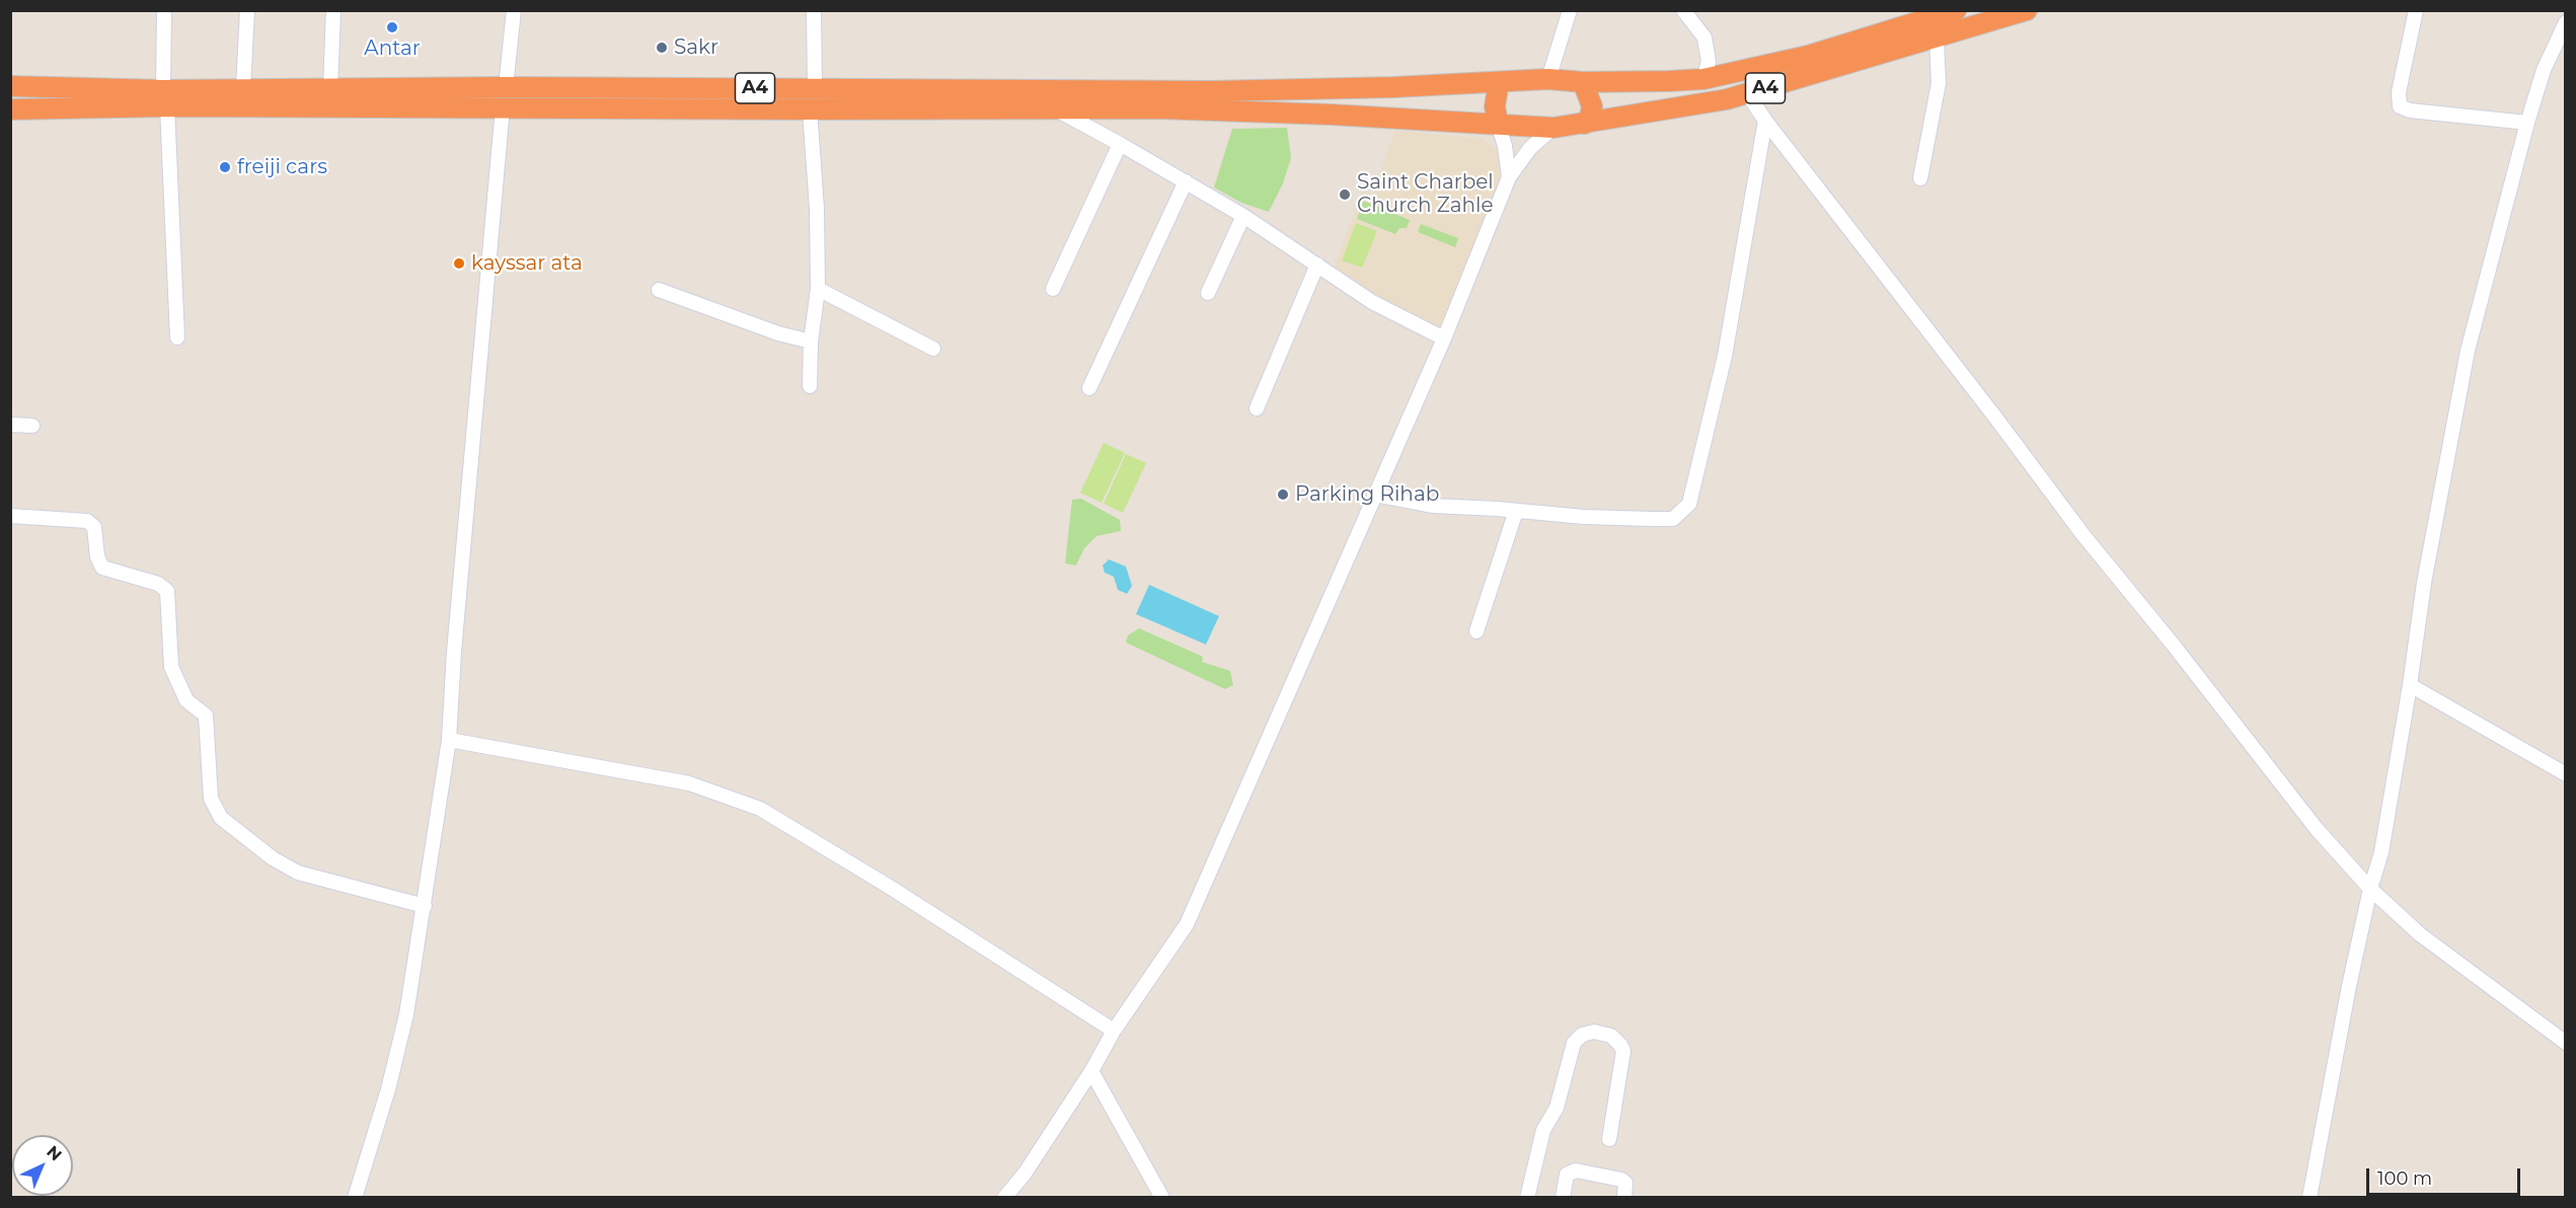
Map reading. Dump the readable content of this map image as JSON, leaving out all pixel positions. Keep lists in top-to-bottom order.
{
  "streets": {
    "highway": ["A4"]
  },
  "places": [
    "Antar",
    "Sakr",
    "freiji cars",
    "Saint Charbel Church Zahle",
    "kayssar ata",
    "Parking Rihab"
  ],
  "scale_bar": "100 m",
  "north": "top right"
}
